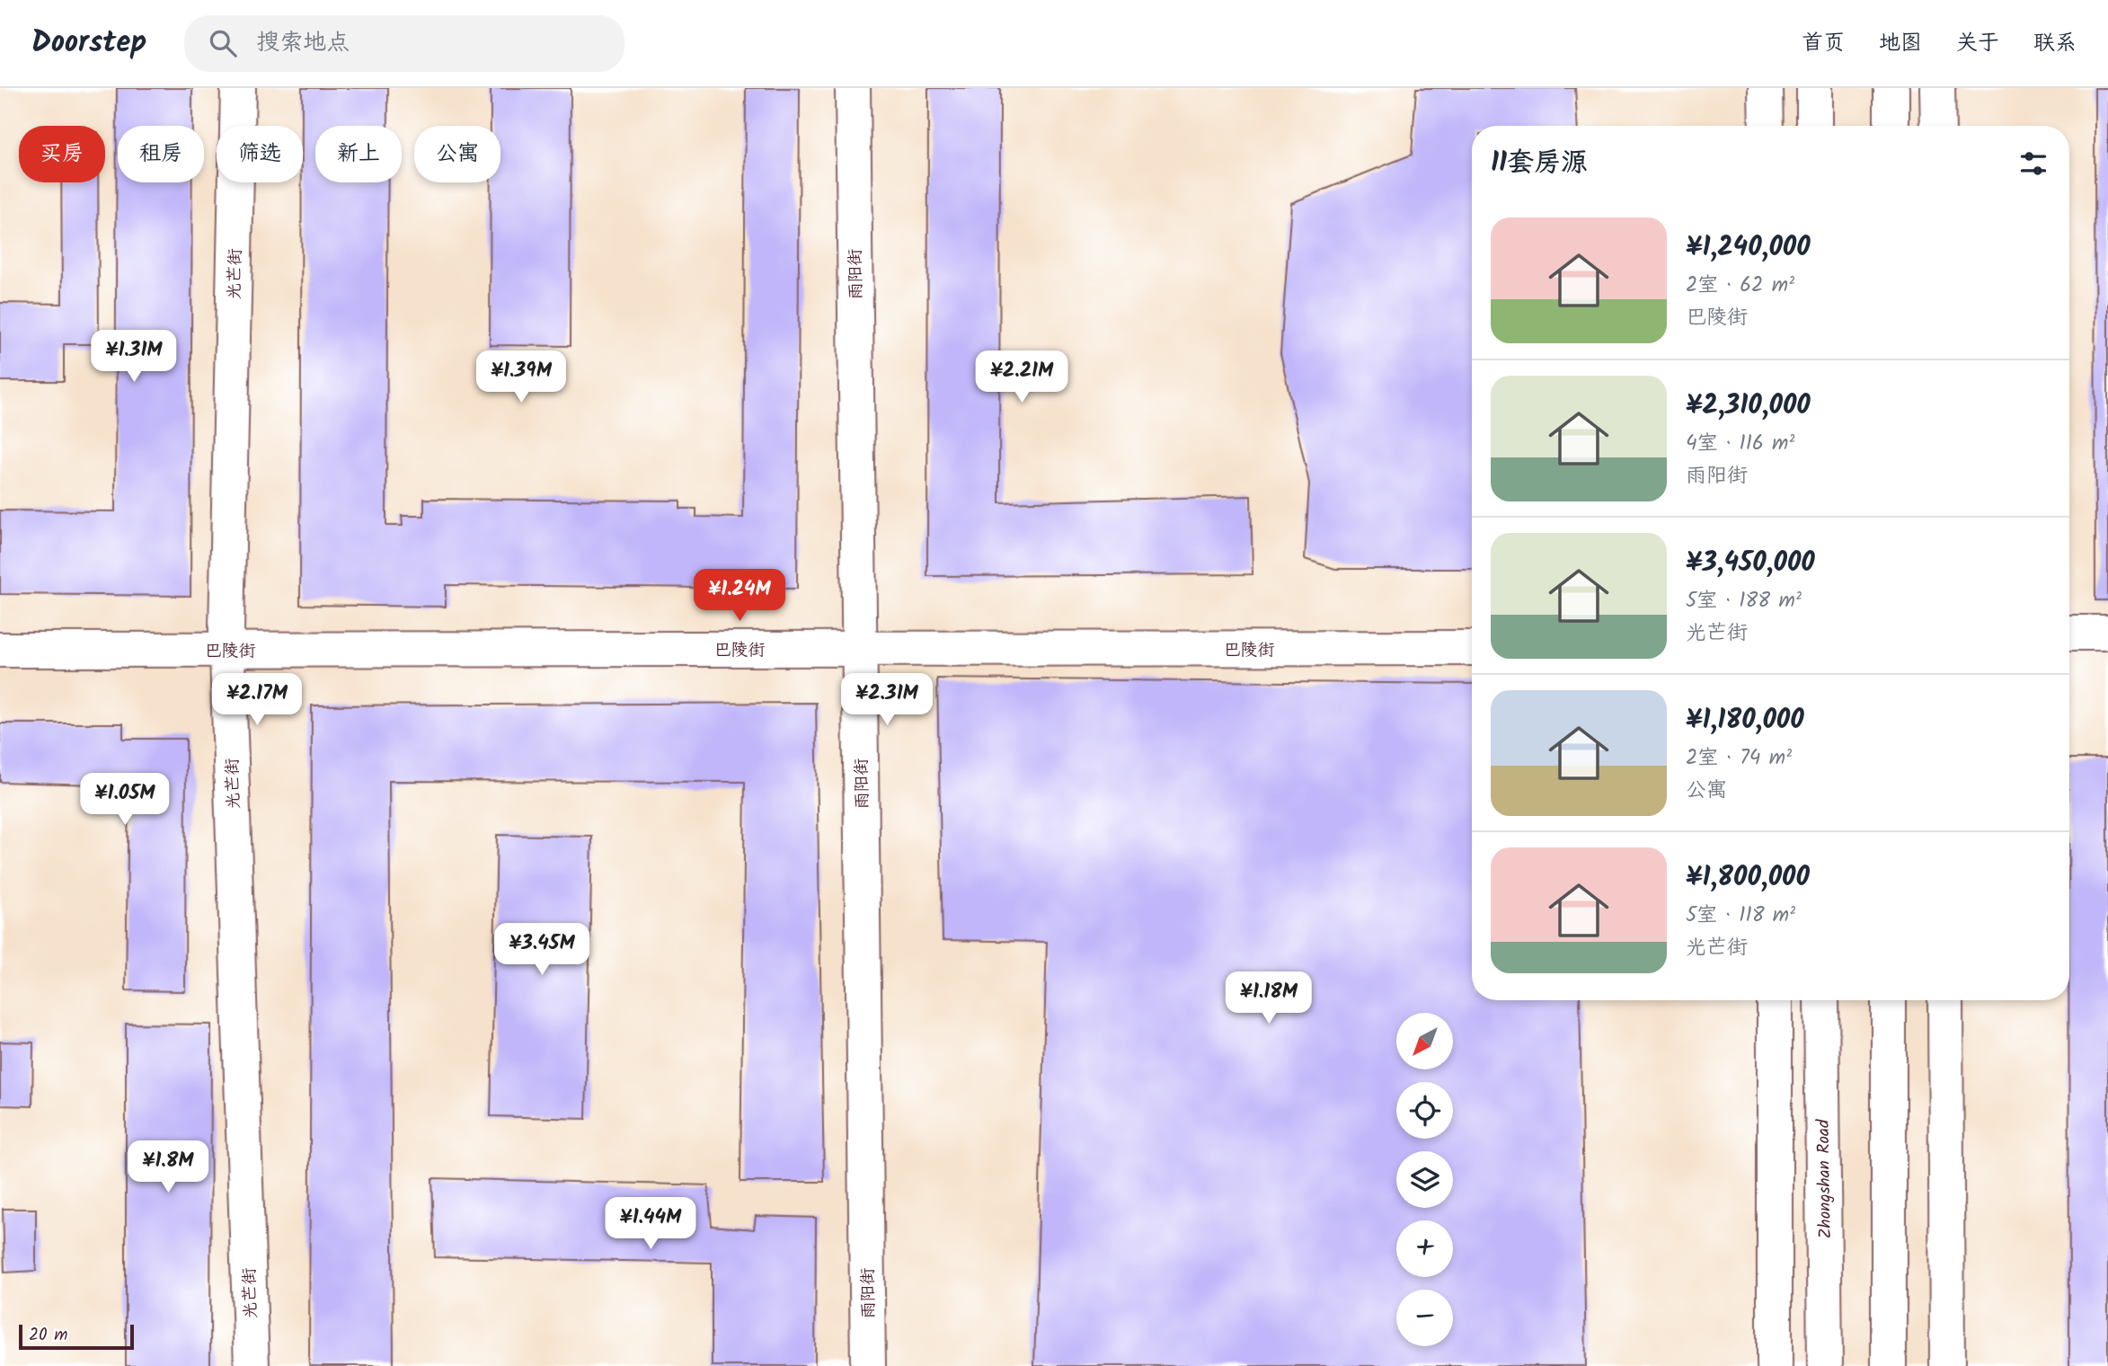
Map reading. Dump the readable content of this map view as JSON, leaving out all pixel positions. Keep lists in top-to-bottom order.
{
  "streets": {
    "street": [
      "光芒街",
      "雨阳街",
      "巴陵街",
      "Zhongshan Road"
    ]
  },
  "crossings": [
    ["光芒街", "巴陵街"],
    ["雨阳街", "巴陵街"]
  ],
  "scale_bar": "20 m",
  "north": "bottom left",
  "page": {
    "header": "Doorstep",
    "search": "搜索地点",
    "nav": [
      "首页",
      "地图",
      "关于",
      "联系"
    ],
    "chip": [
      "买房",
      "租房",
      "筛选",
      "新上",
      "公寓"
    ],
    "heading": "11套房源",
    "list": [
      {
        "name": "¥1,240,000",
        "note": "2室 · 62 m² · 巴陵街"
      },
      {
        "name": "¥2,310,000",
        "note": "4室 · 116 m² · 雨阳街"
      },
      {
        "name": "¥3,450,000",
        "note": "5室 · 188 m² · 光芒街"
      },
      {
        "name": "¥1,180,000",
        "note": "2室 · 74 m² · 公寓"
      },
      {
        "name": "¥1,800,000",
        "note": "5室 · 118 m² · 光芒街"
      }
    ],
    "price": [
      "¥1.31M",
      "¥1.39M",
      "¥2.21M",
      "¥1.24M",
      "¥2.17M",
      "¥2.31M",
      "¥1.05M",
      "¥3.45M",
      "¥1.18M",
      "¥1.8M",
      "¥1.44M"
    ],
    "map_buttons": ["+", "−"],
    "scale": "20 m"
  }
}
